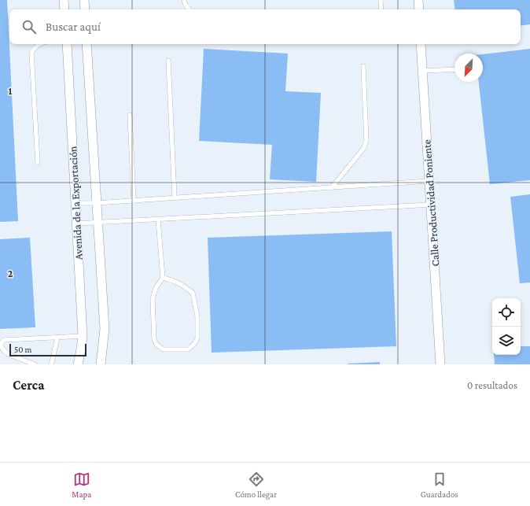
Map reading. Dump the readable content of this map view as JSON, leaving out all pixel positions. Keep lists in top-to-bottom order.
{
  "streets": {
    "street": ["Avenida de la Exportación", "Calle Productividad Poniente"]
  },
  "scale_bar": "50 m",
  "north": "bottom left",
  "page": {
    "search": "Buscar aquí",
    "scale": "50 m",
    "heading": ["Cerca", "0 resultados"],
    "nav": ["Mapa", "Cómo llegar", "Guardados"]
  },
  "grid": {
    "rows": ["1", "2"]
  }
}
